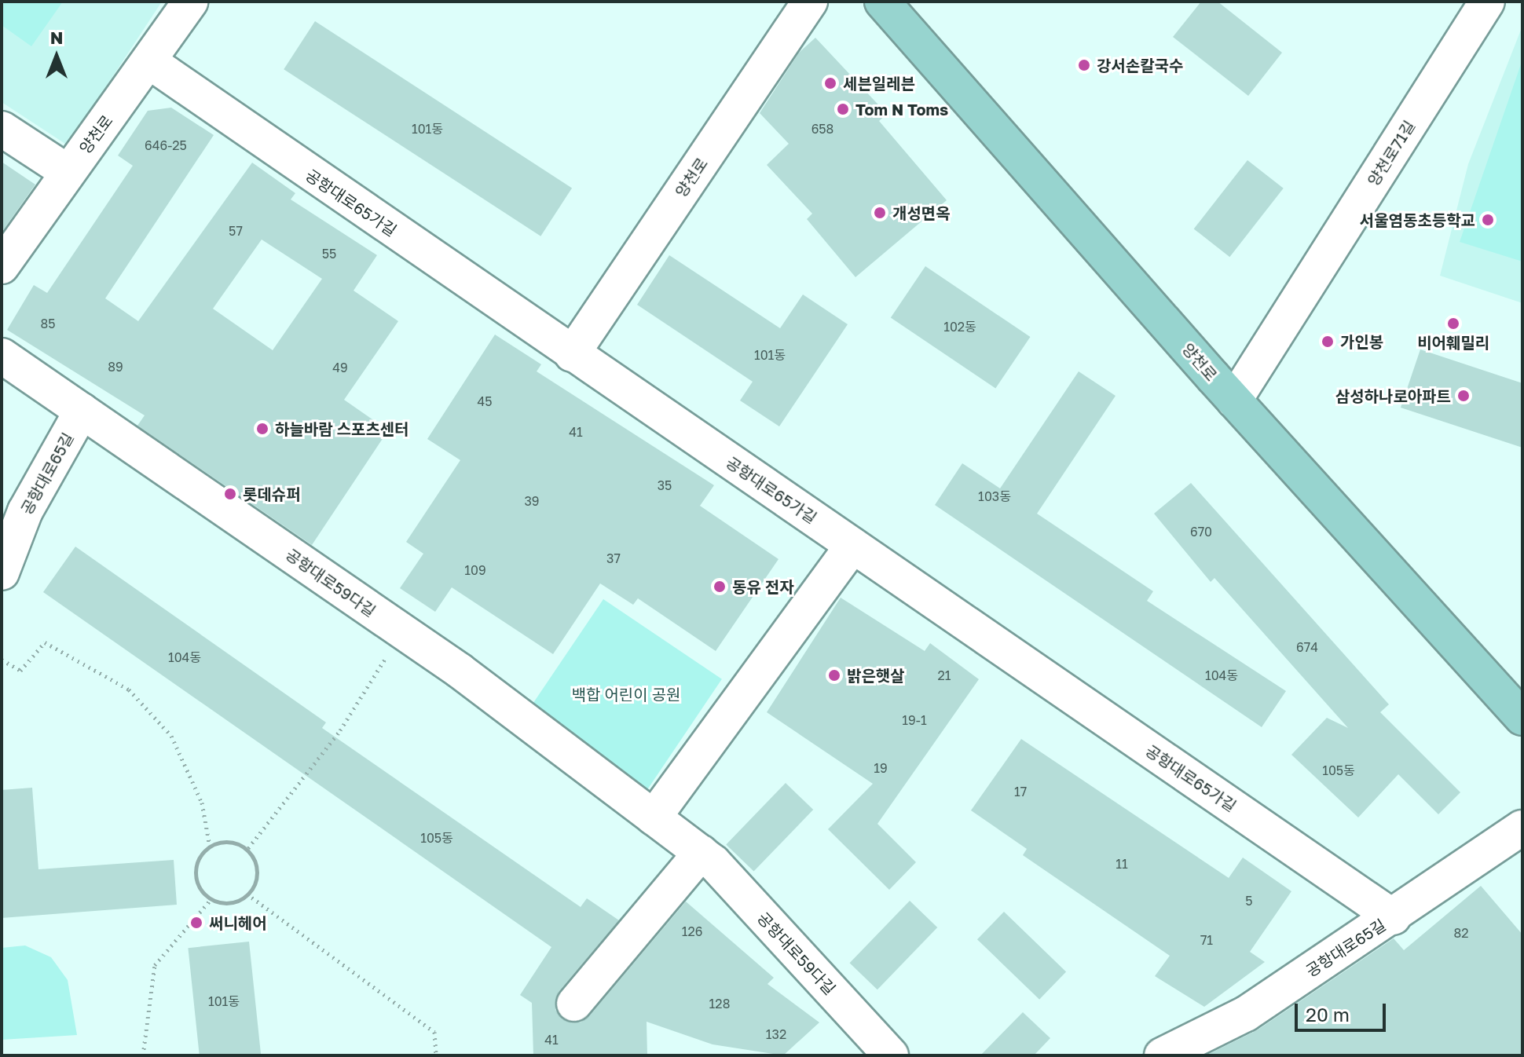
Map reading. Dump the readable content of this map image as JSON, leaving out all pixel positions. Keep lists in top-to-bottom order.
{
  "streets": {
    "main road": ["양천로"],
    "street": [
      "양천로71길",
      "공항대로65가길",
      "공항대로65길",
      "공항대로59다길"
    ]
  },
  "crossings": [
    ["양천로", "양천로71길"],
    ["양천로", "공항대로65가길"],
    ["공항대로65가길", "공항대로65길"],
    ["공항대로65길", "공항대로59다길"]
  ],
  "parks": ["백합 어린이 공원"],
  "places": [
    "강서손칼국수",
    "세븐일레븐",
    "Tom N Toms",
    "개성면옥",
    "서울염동초등학교",
    "비어훼밀리",
    "가인봉",
    "삼성하나로아파트",
    "하늘바람 스포츠센터",
    "롯데슈퍼",
    "동유 전자",
    "밝은햇살",
    "써니헤어"
  ],
  "house_numbers": [
    "101동",
    "658",
    "646-25",
    "57",
    "55",
    "85",
    "102동",
    "101동",
    "89",
    "49",
    "45",
    "41",
    "35",
    "103동",
    "39",
    "670",
    "37",
    "109",
    "674",
    "104동",
    "21",
    "104동",
    "19-1",
    "19",
    "105동",
    "17",
    "105동",
    "11",
    "5",
    "126",
    "82",
    "71",
    "101동",
    "128",
    "132",
    "41"
  ],
  "scale_bar": "20 m",
  "north": "top"
}
